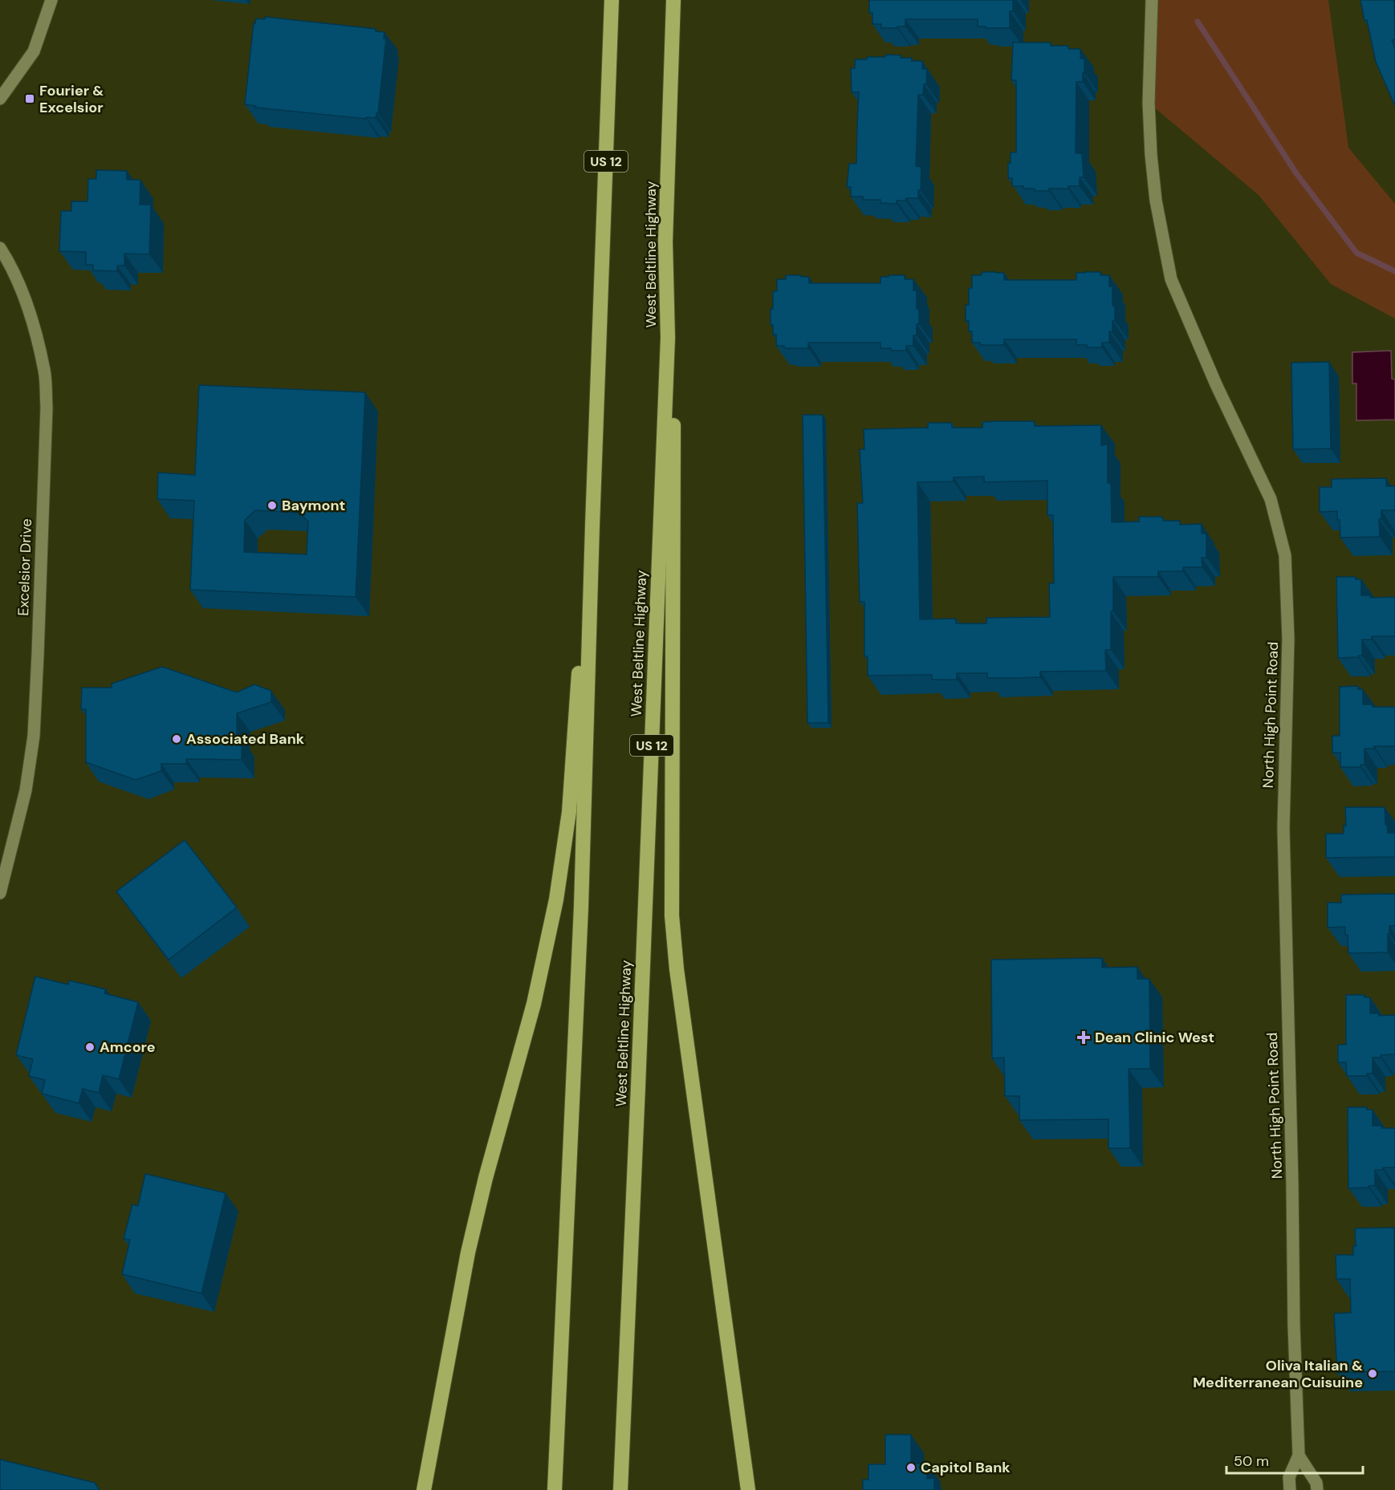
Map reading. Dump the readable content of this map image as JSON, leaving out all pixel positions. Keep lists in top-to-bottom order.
{
  "streets": {
    "highway": ["US 12", "West Beltline Highway"],
    "street": ["Excelsior Drive", "North High Point Road"]
  },
  "places": {
    "transit": ["Fourier & Excelsior"],
    "other": [
      "Baymont",
      "Associated Bank",
      "Amcore",
      "Oliva Italian & Mediterranean Cuisuine",
      "Capitol Bank"
    ],
    "health": ["Dean Clinic West"]
  },
  "scale_bar": "50 m"
}
